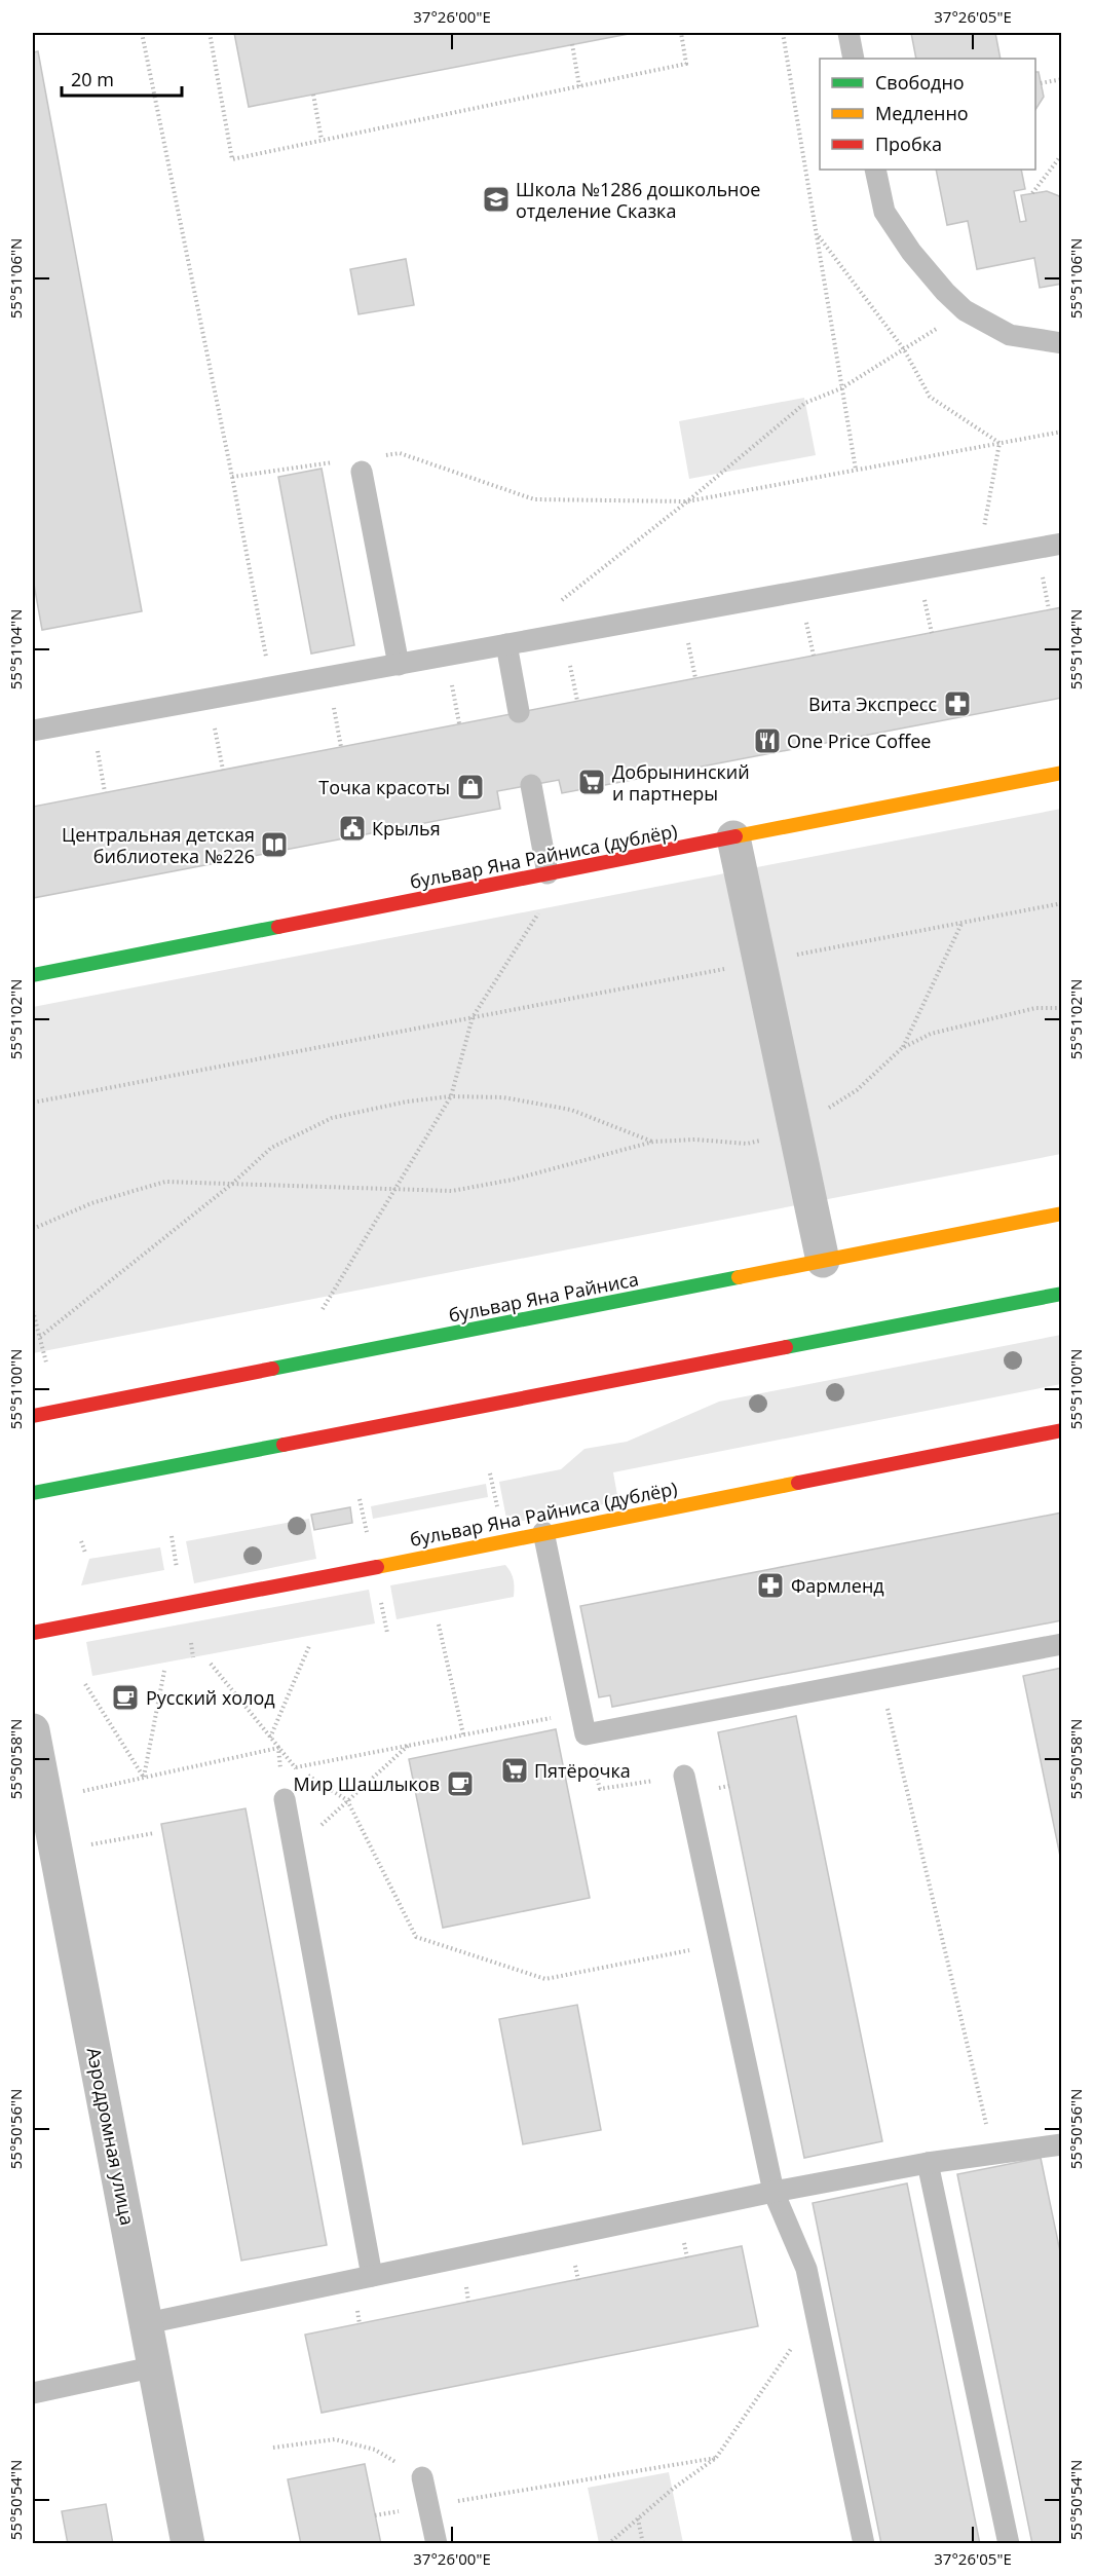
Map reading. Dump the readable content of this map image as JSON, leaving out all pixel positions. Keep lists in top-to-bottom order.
{
  "streets": {
    "street": ["бульвар Яна Райниса (дублёр)", "бульвар Яна Райниса", "Аэродромная улица"]
  },
  "places": {
    "school or university": ["Школа №1286 дошкольное отделение Сказка"],
    "pharmacy": ["Вита Экспресс", "Фармленд"],
    "restaurant": ["One Price Coffee"],
    "supermarket": ["Добрынинский и партнеры", "Пятёрочка"],
    "shop": ["Точка красоты"],
    "public building": ["Крылья"],
    "library": ["Центральная детская библиотека №226"],
    "cafe": ["Русский холод", "Мир Шашлыков"]
  },
  "legend": ["Свободно", "Медленно", "Пробка"],
  "scale_bar": "20 m",
  "coordinates": [
    "37°26'00\"E",
    "37°26'05\"E",
    "55°51'06\"N",
    "55°51'04\"N",
    "55°51'02\"N",
    "55°51'00\"N",
    "55°50'58\"N",
    "55°50'56\"N",
    "55°50'54\"N"
  ]
}
